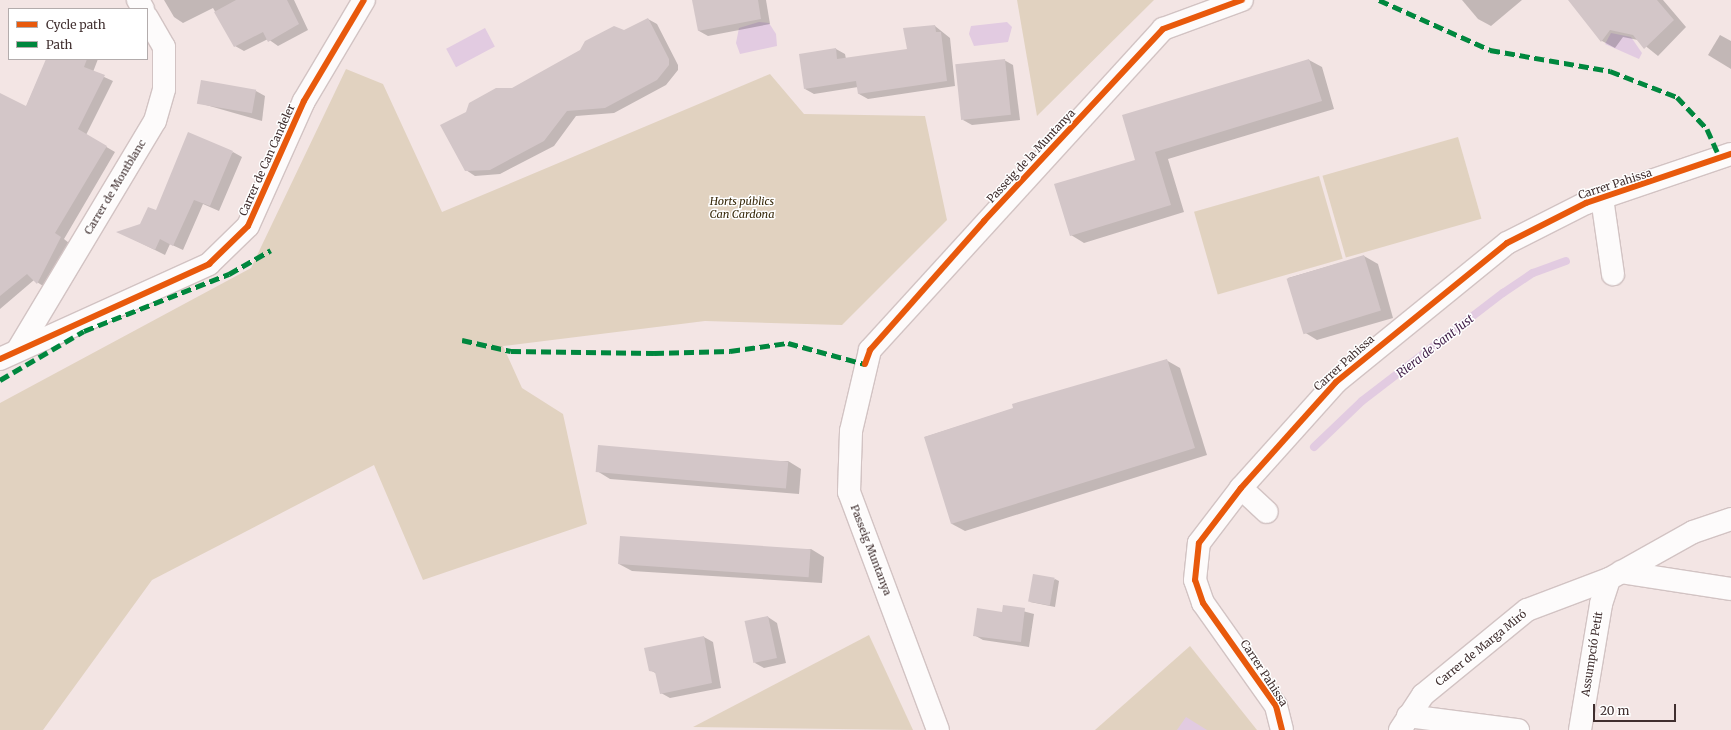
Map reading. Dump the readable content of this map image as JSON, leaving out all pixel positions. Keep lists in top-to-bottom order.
{
  "streets": {
    "street": [
      "Passeig de la Muntanya",
      "Carrer de Can Candeler",
      "Carrer Pahissa",
      "Carrer de Montblanc",
      "Passeig Muntanya",
      "Carrer de Marga Miró",
      "Assumpció Petit"
    ]
  },
  "crossings": [
    ["Passeig de la Muntanya", "Passeig Muntanya"],
    ["Carrer de Can Candeler", "Carrer de Montblanc"],
    ["Carrer de Marga Miró", "Assumpció Petit"]
  ],
  "water": ["Riera de Sant Just"],
  "parks": ["Horts públics Can Cardona"],
  "legend": ["Cycle path", "Path"],
  "scale_bar": "20 m"
}
